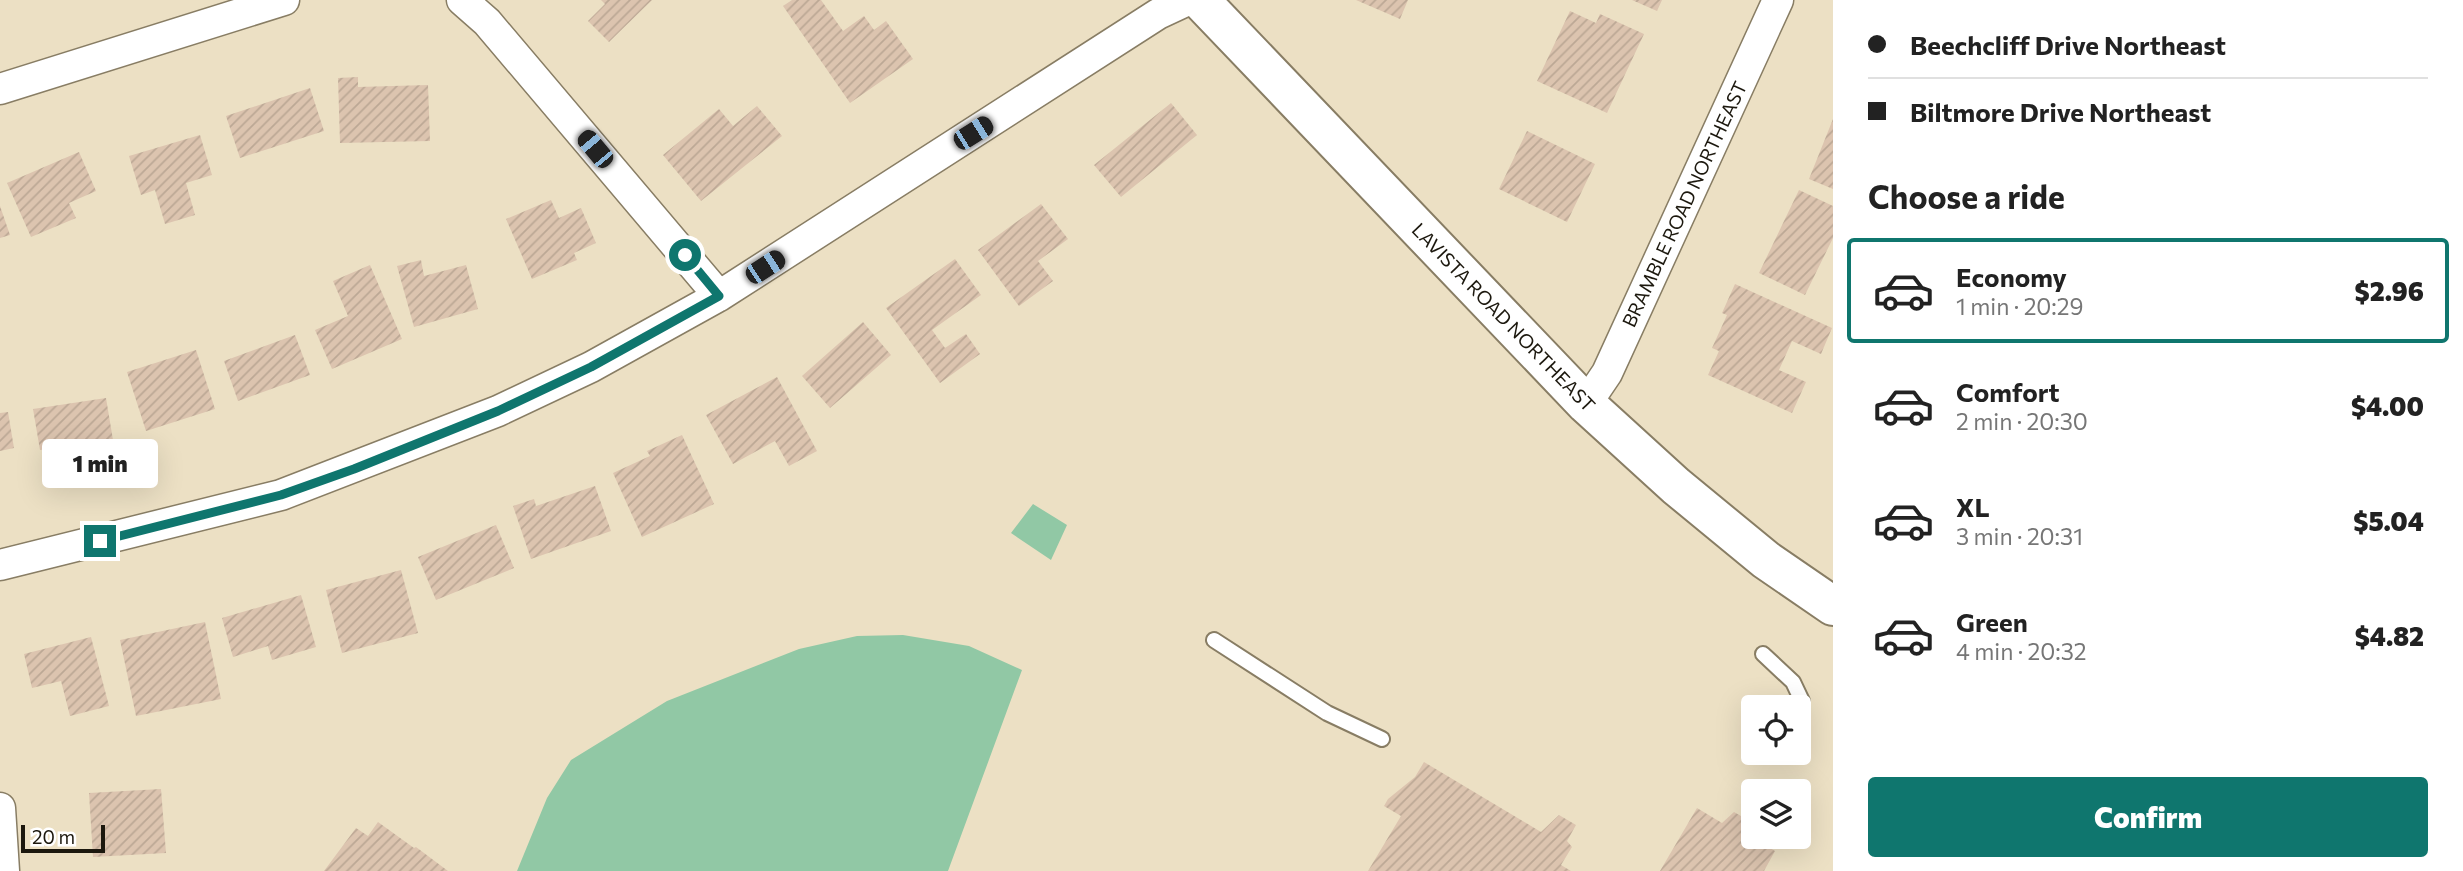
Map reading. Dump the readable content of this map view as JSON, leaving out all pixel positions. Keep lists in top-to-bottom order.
{
  "streets": {
    "main road": ["LAVISTA ROAD NORTHEAST"],
    "street": ["BRAMBLE ROAD NORTHEAST"]
  },
  "crossings": [
    ["BRAMBLE ROAD NORTHEAST", "LAVISTA ROAD NORTHEAST"]
  ],
  "scale_bar": "20 m",
  "page": {
    "banner": ["Beechcliff Drive Northeast", "Biltmore Drive Northeast"],
    "heading": "Choose a ride",
    "list": [
      {
        "name": "Economy",
        "note": "1 min · 20:29",
        "value": "$2.96"
      },
      {
        "name": "Comfort",
        "note": "2 min · 20:30",
        "value": "$4.00"
      },
      {
        "name": "XL",
        "note": "3 min · 20:31",
        "value": "$5.04"
      },
      {
        "name": "Green",
        "note": "4 min · 20:32",
        "value": "$4.82"
      }
    ],
    "bubble": "1 min",
    "buttons": "Confirm",
    "scale": "20 m"
  }
}
